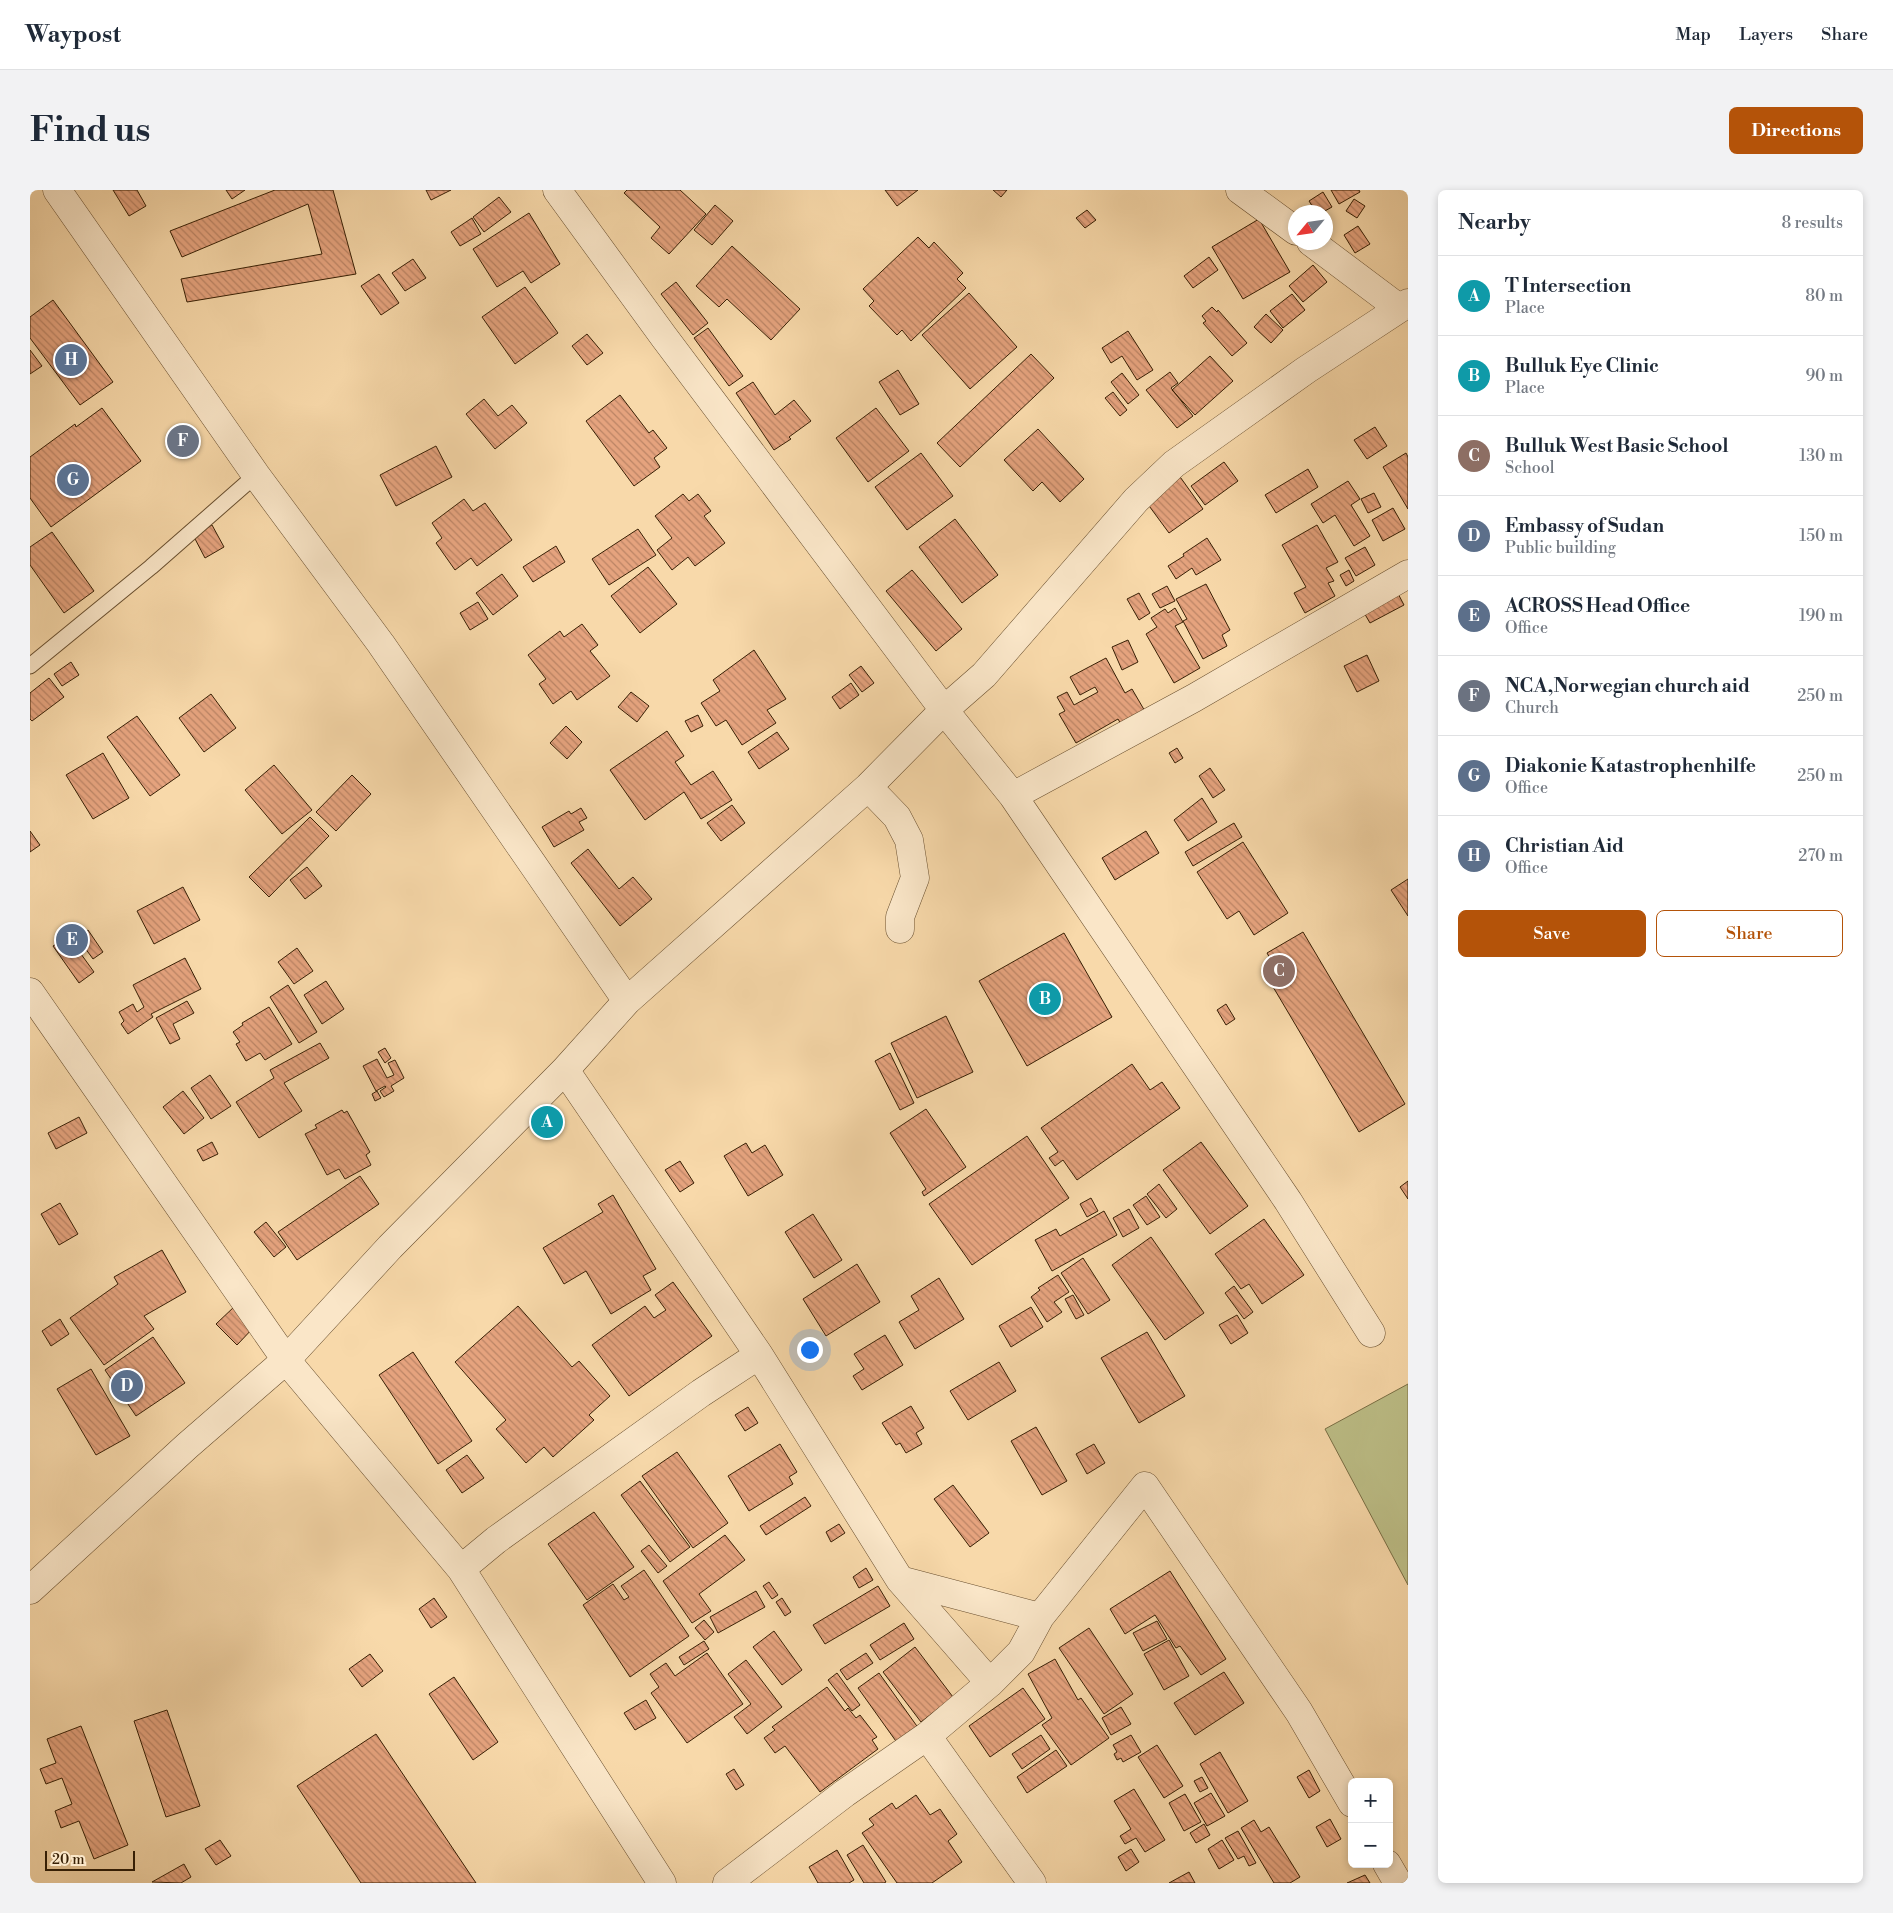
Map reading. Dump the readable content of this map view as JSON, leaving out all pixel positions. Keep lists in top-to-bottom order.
{
  "scale_bar": "20 m",
  "north": "bottom left",
  "page": {
    "header": "Waypost",
    "nav": ["Map", "Layers", "Share"],
    "buttons": [
      "Directions",
      ["Save", "Share"]
    ],
    "title": "Find us",
    "heading": ["Nearby", "8 results"],
    "list": [
      {
        "mark": "A",
        "name": "T Intersection",
        "note": "Place",
        "value": "80 m"
      },
      {
        "mark": "B",
        "name": "Bulluk Eye Clinic",
        "note": "Place",
        "value": "90 m"
      },
      {
        "mark": "C",
        "name": "Bulluk West Basic School",
        "note": "School",
        "value": "130 m"
      },
      {
        "mark": "D",
        "name": "Embassy of Sudan",
        "note": "Public building",
        "value": "150 m"
      },
      {
        "mark": "E",
        "name": "ACROSS Head Office",
        "note": "Office",
        "value": "190 m"
      },
      {
        "mark": "F",
        "name": "NCA,Norwegian church aid",
        "note": "Church",
        "value": "250 m"
      },
      {
        "mark": "G",
        "name": "Diakonie Katastrophenhilfe",
        "note": "Office",
        "value": "250 m"
      },
      {
        "mark": "H",
        "name": "Christian Aid",
        "note": "Office",
        "value": "270 m"
      }
    ],
    "pins": [
      "H",
      "F",
      "G",
      "E",
      "C",
      "B",
      "A",
      "D"
    ],
    "map_buttons": ["+", "−"],
    "scale": "20 m"
  }
}
